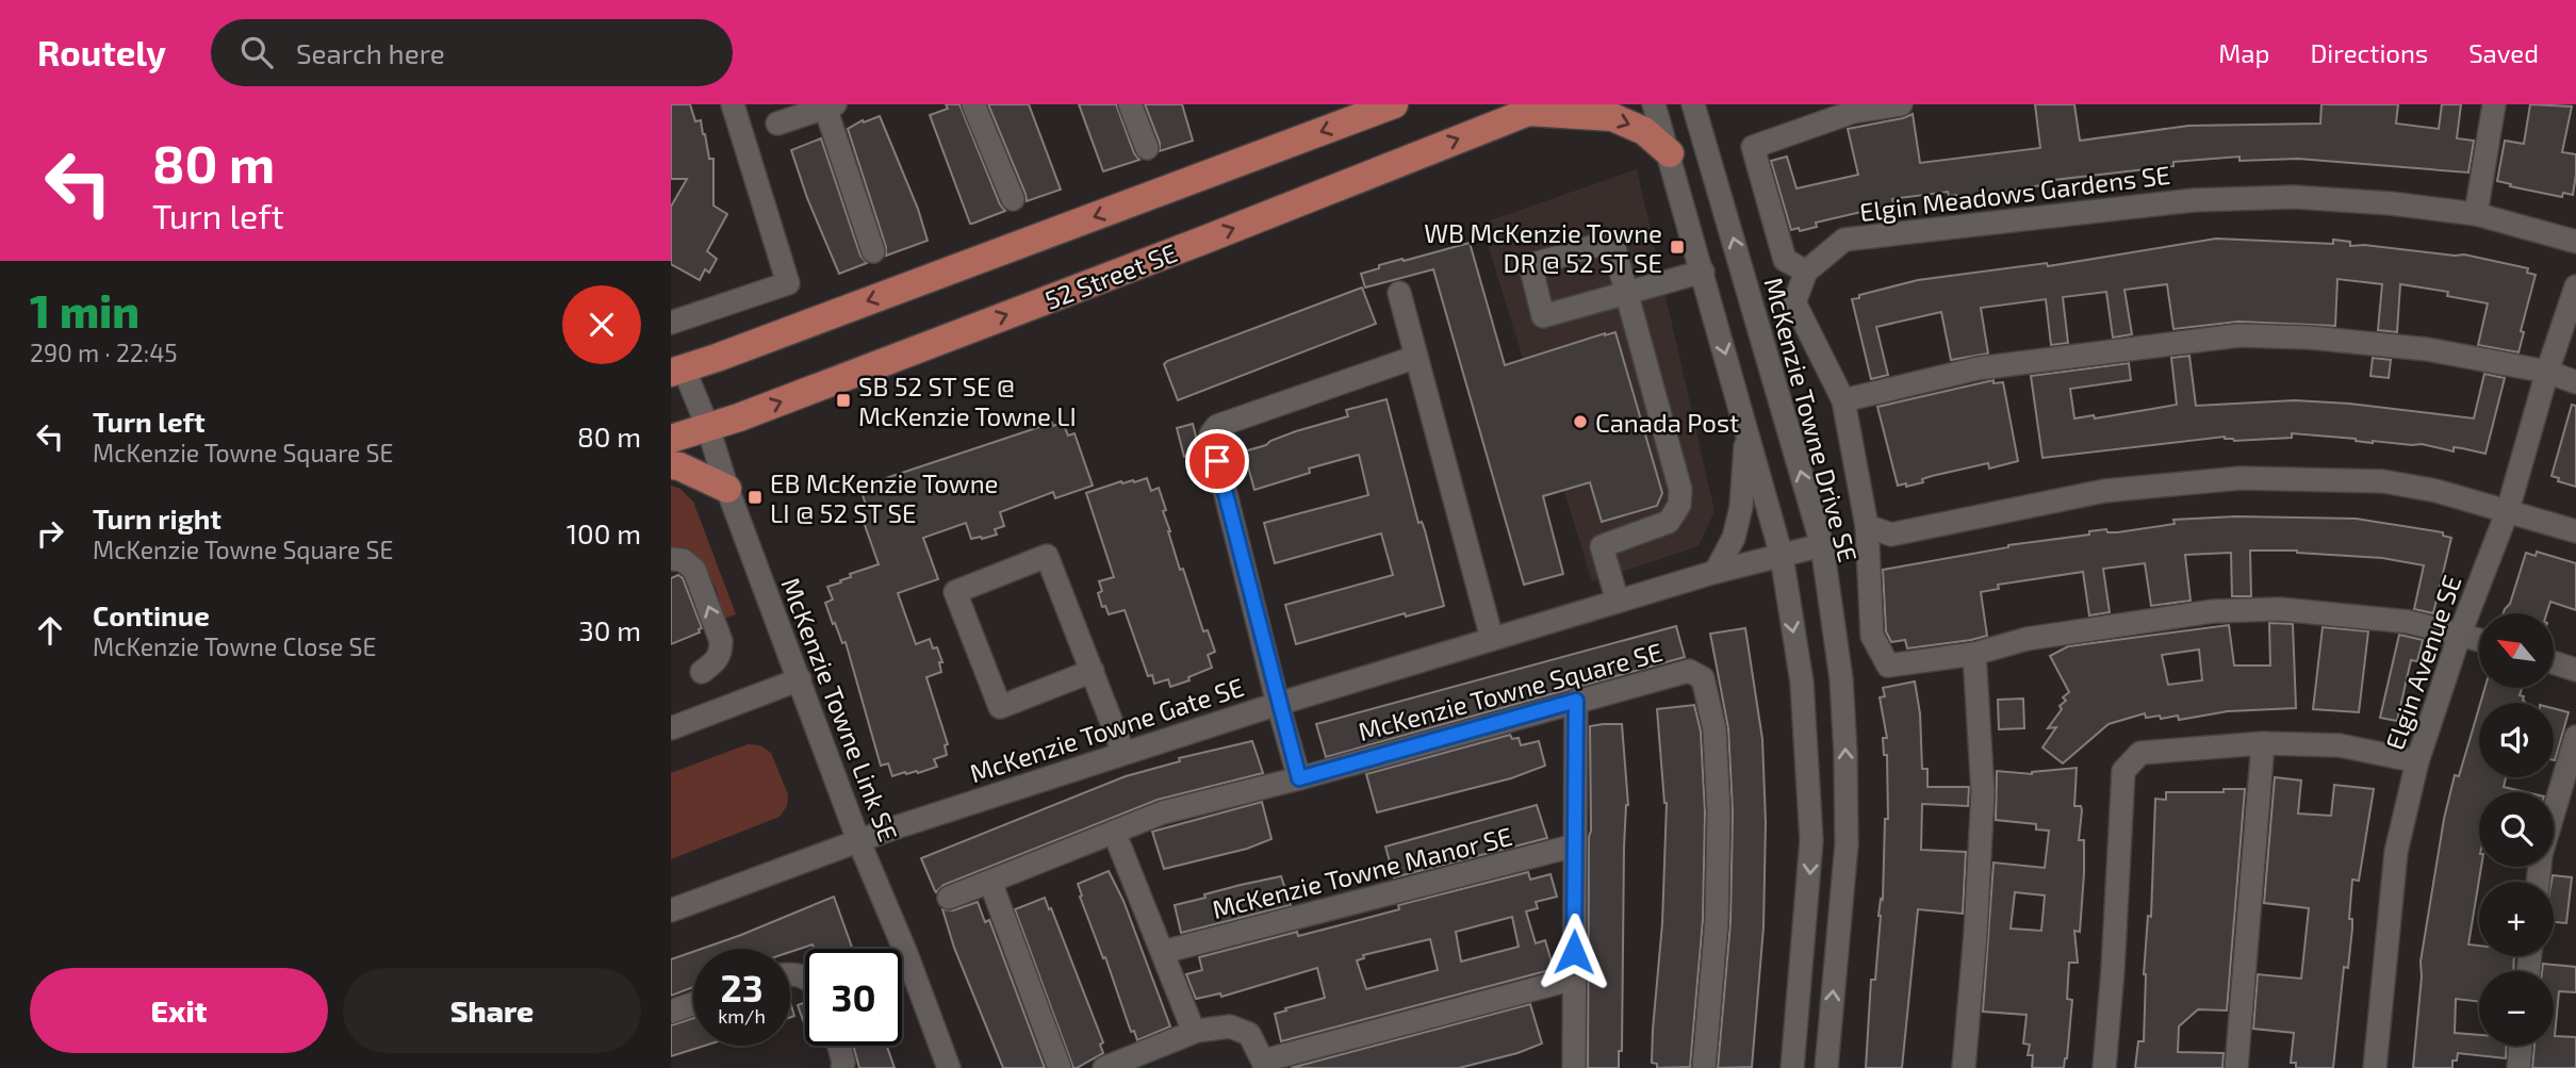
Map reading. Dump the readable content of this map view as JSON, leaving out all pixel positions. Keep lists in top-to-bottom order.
{
  "streets": {
    "main road": ["52 Street SE"],
    "street": [
      "Elgin Meadows Gardens SE",
      "McKenzie Towne Drive SE",
      "Elgin Avenue SE",
      "McKenzie Towne Square SE",
      "McKenzie Towne Link SE",
      "McKenzie Towne Gate SE",
      "McKenzie Towne Manor SE"
    ]
  },
  "crossings": [
    ["52 Street SE", "McKenzie Towne Link SE"],
    ["McKenzie Towne Drive SE", "McKenzie Towne Gate SE"],
    ["McKenzie Towne Link SE", "McKenzie Towne Gate SE"]
  ],
  "places": {
    "transit": ["WB McKenzie Towne DR @ 52 ST SE", "SB 52 ST SE @ McKenzie Towne LI", "EB McKenzie Towne LI @ 52 ST SE"],
    "other": ["Canada Post"]
  },
  "north": "top left",
  "page": {
    "header": "Routely",
    "search": "Search here",
    "nav": ["Map", "Directions", "Saved"],
    "turn": ["80 m", "Turn left"],
    "heading": ["1 min", "290 m · 22:45"],
    "list": [
      {
        "name": "Turn left",
        "note": "McKenzie Towne Square SE",
        "value": "80 m"
      },
      {
        "name": "Turn right",
        "note": "McKenzie Towne Square SE",
        "value": "100 m"
      },
      {
        "name": "Continue",
        "note": "McKenzie Towne Close SE",
        "value": "30 m"
      }
    ],
    "map_buttons": ["+", "−"],
    "speed": "23 km/h",
    "limit": "30",
    "buttons": ["Exit", "Share"]
  }
}
